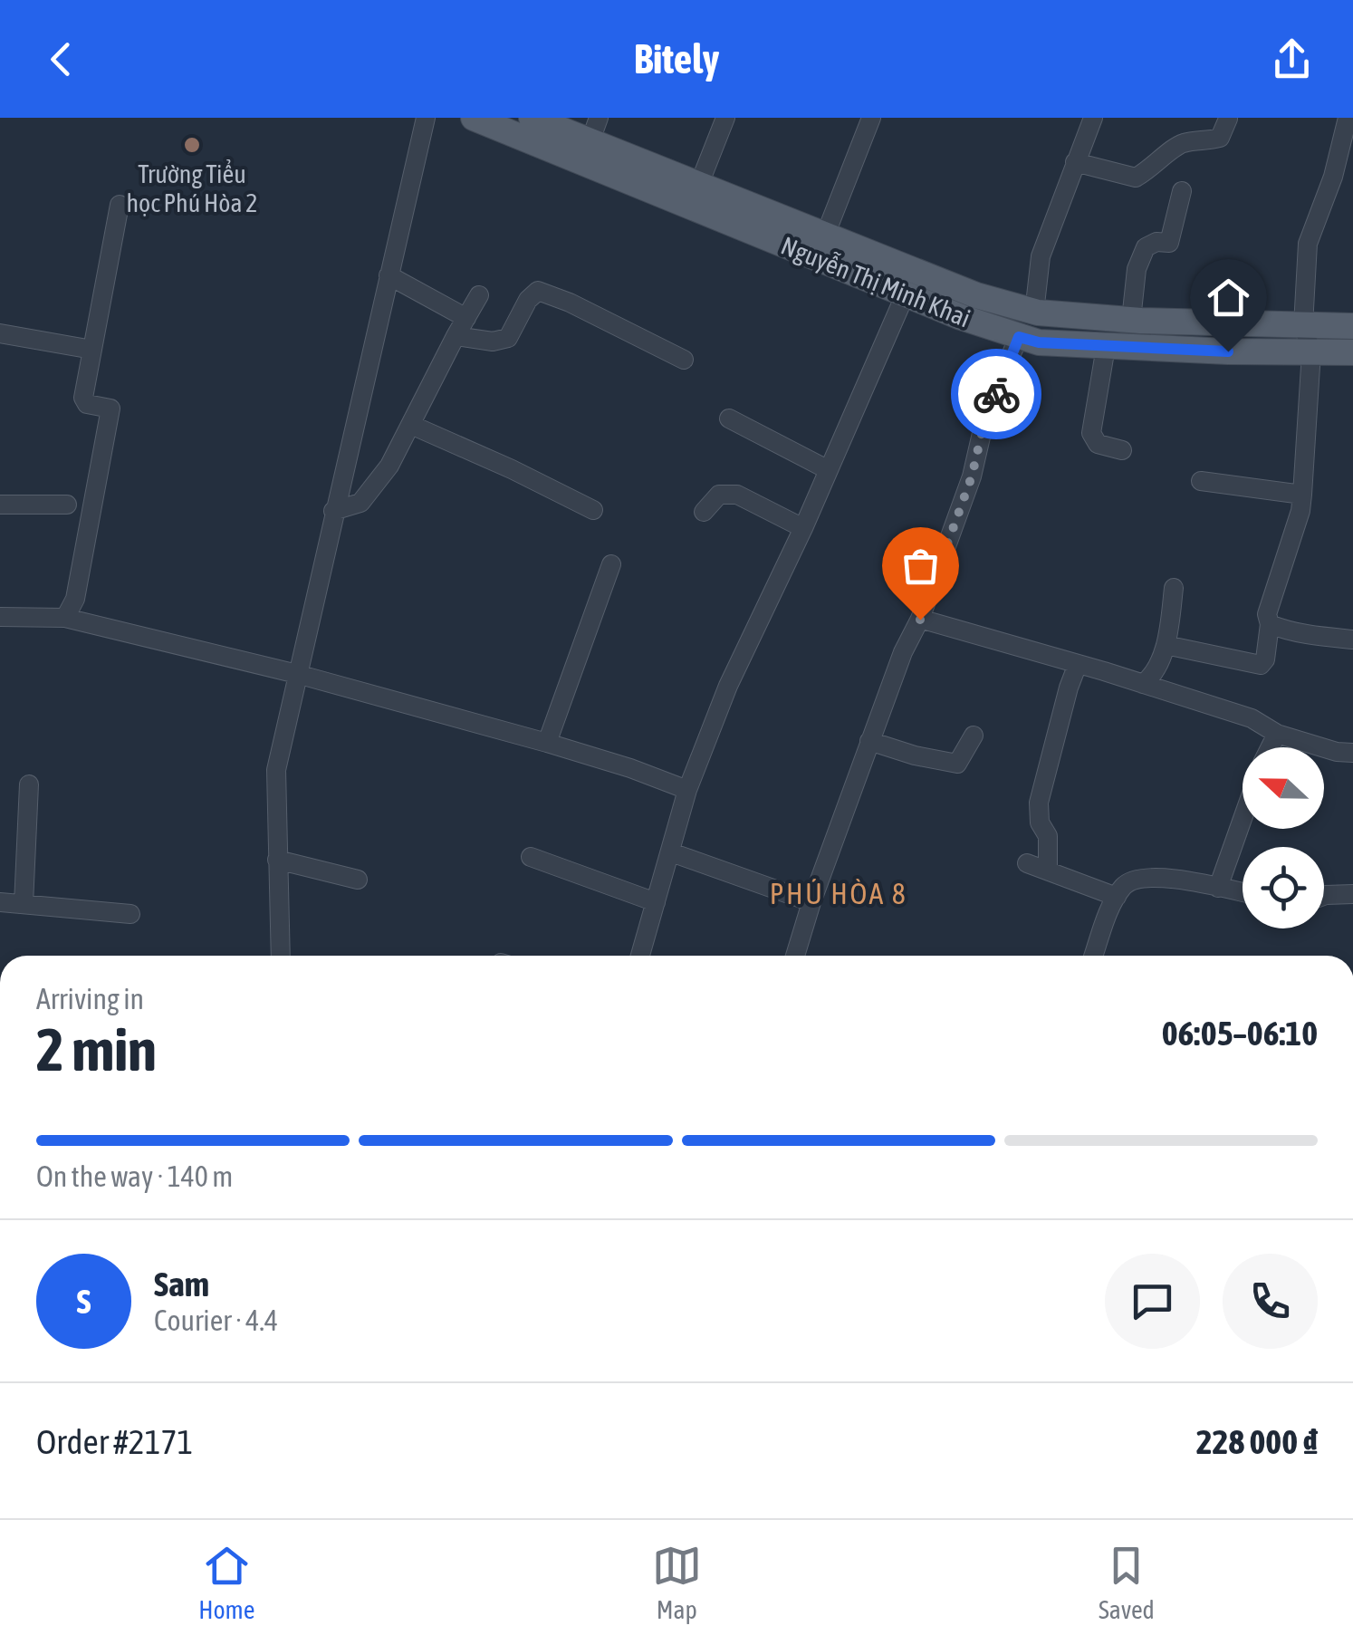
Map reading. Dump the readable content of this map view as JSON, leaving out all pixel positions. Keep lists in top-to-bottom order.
{
  "streets": {
    "main road": ["Nguyễn Thị Minh Khai"]
  },
  "districts": ["PHÚ HÒA 8"],
  "places": ["Trường Tiểu học Phú Hòa 2"],
  "north": "left",
  "page": {
    "header": "Bitely",
    "heading": ["2 min", "Arriving in", "06:05–06:10"],
    "panel": [
      "Sam",
      "Courier · 4.4",
      "Order #2171",
      "228 000 ₫"
    ],
    "bar": "On the way · 140 m",
    "round": "S",
    "tabs": ["Home", "Map", "Saved"]
  }
}
